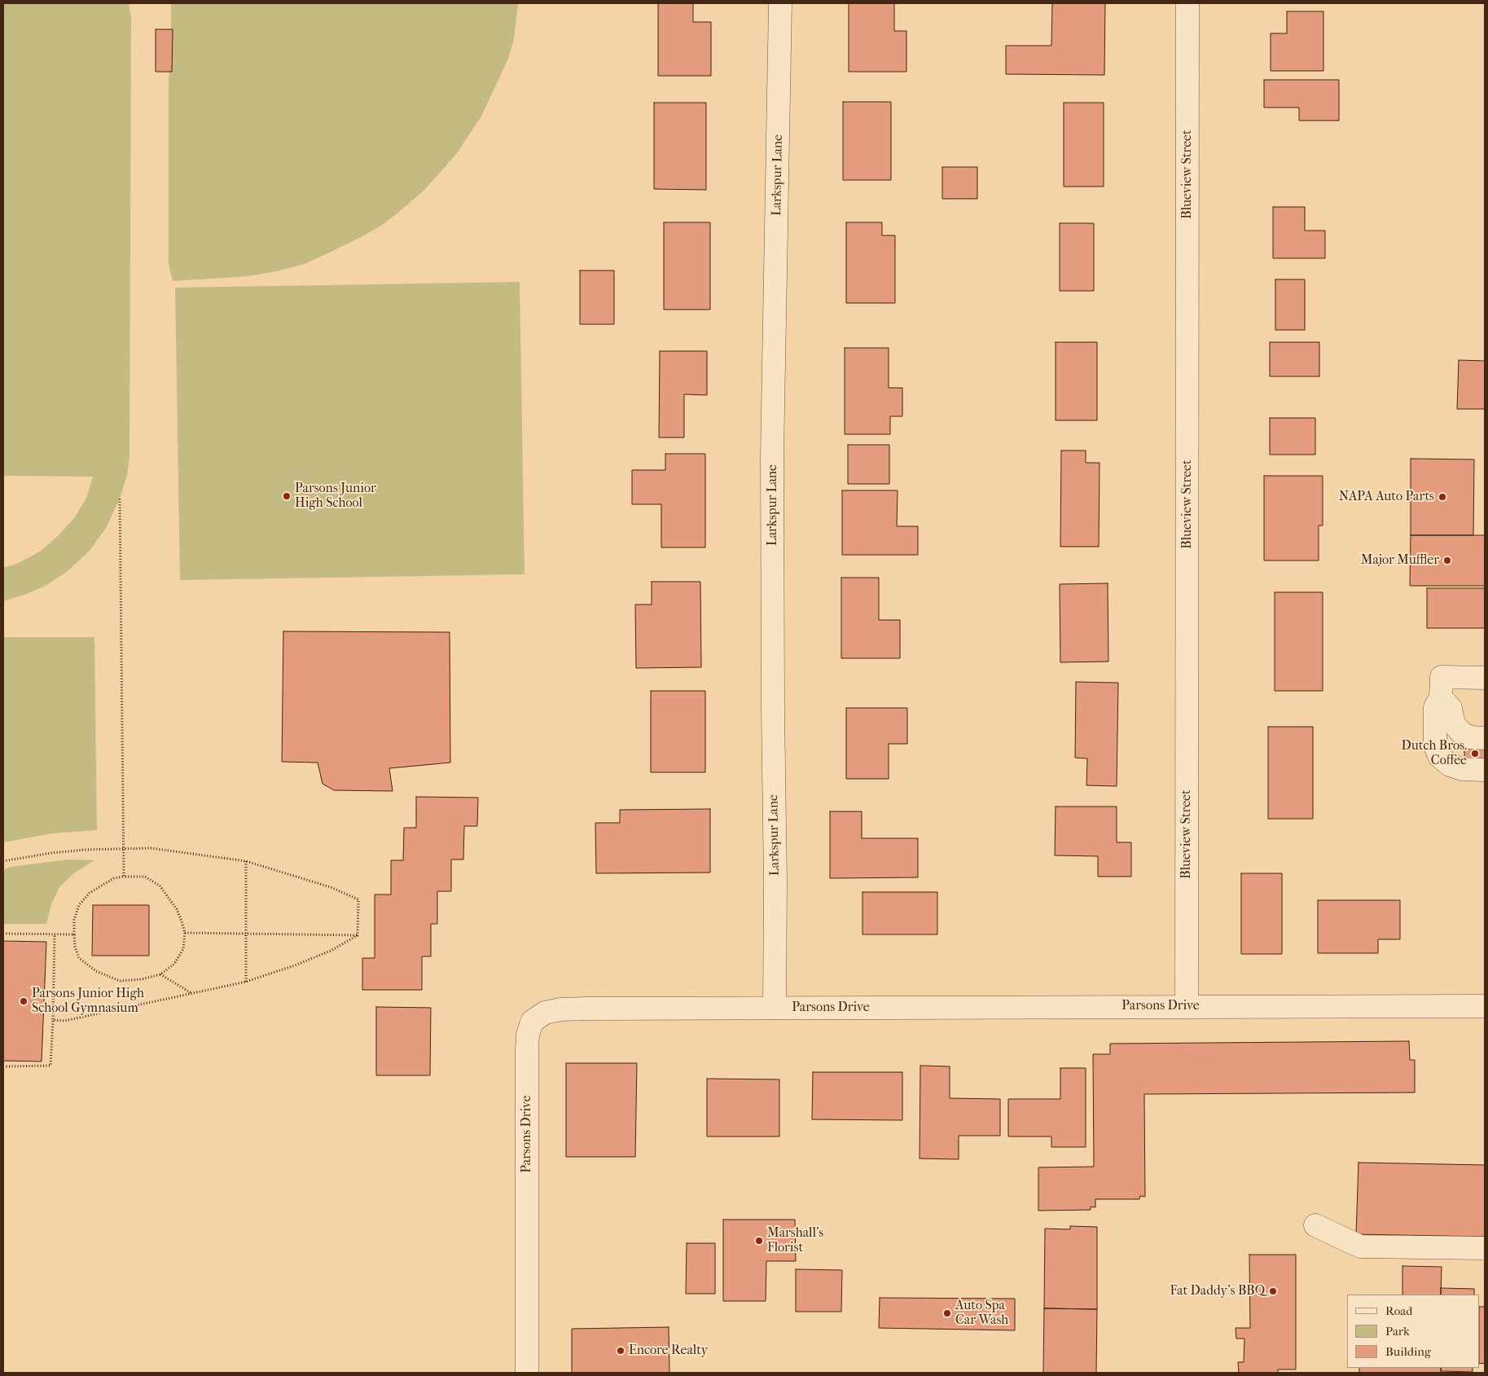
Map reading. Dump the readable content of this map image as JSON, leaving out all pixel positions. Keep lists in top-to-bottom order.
{
  "streets": {
    "street": ["Blueview Street", "Larkspur Lane", "Parsons Drive"]
  },
  "crossings": [
    ["Blueview Street", "Parsons Drive"],
    ["Larkspur Lane", "Parsons Drive"]
  ],
  "places": [
    "Parsons Junior High School",
    "NAPA Auto Parts",
    "Major Muffler",
    "Dutch Bros. Coffee",
    "Parsons Junior High School Gymnasium",
    "Marshall's Florist",
    "Fat Daddy's BBQ",
    "Auto Spa Car Wash",
    "Encore Realty"
  ],
  "legend": ["Road", "Park", "Building"]
}
